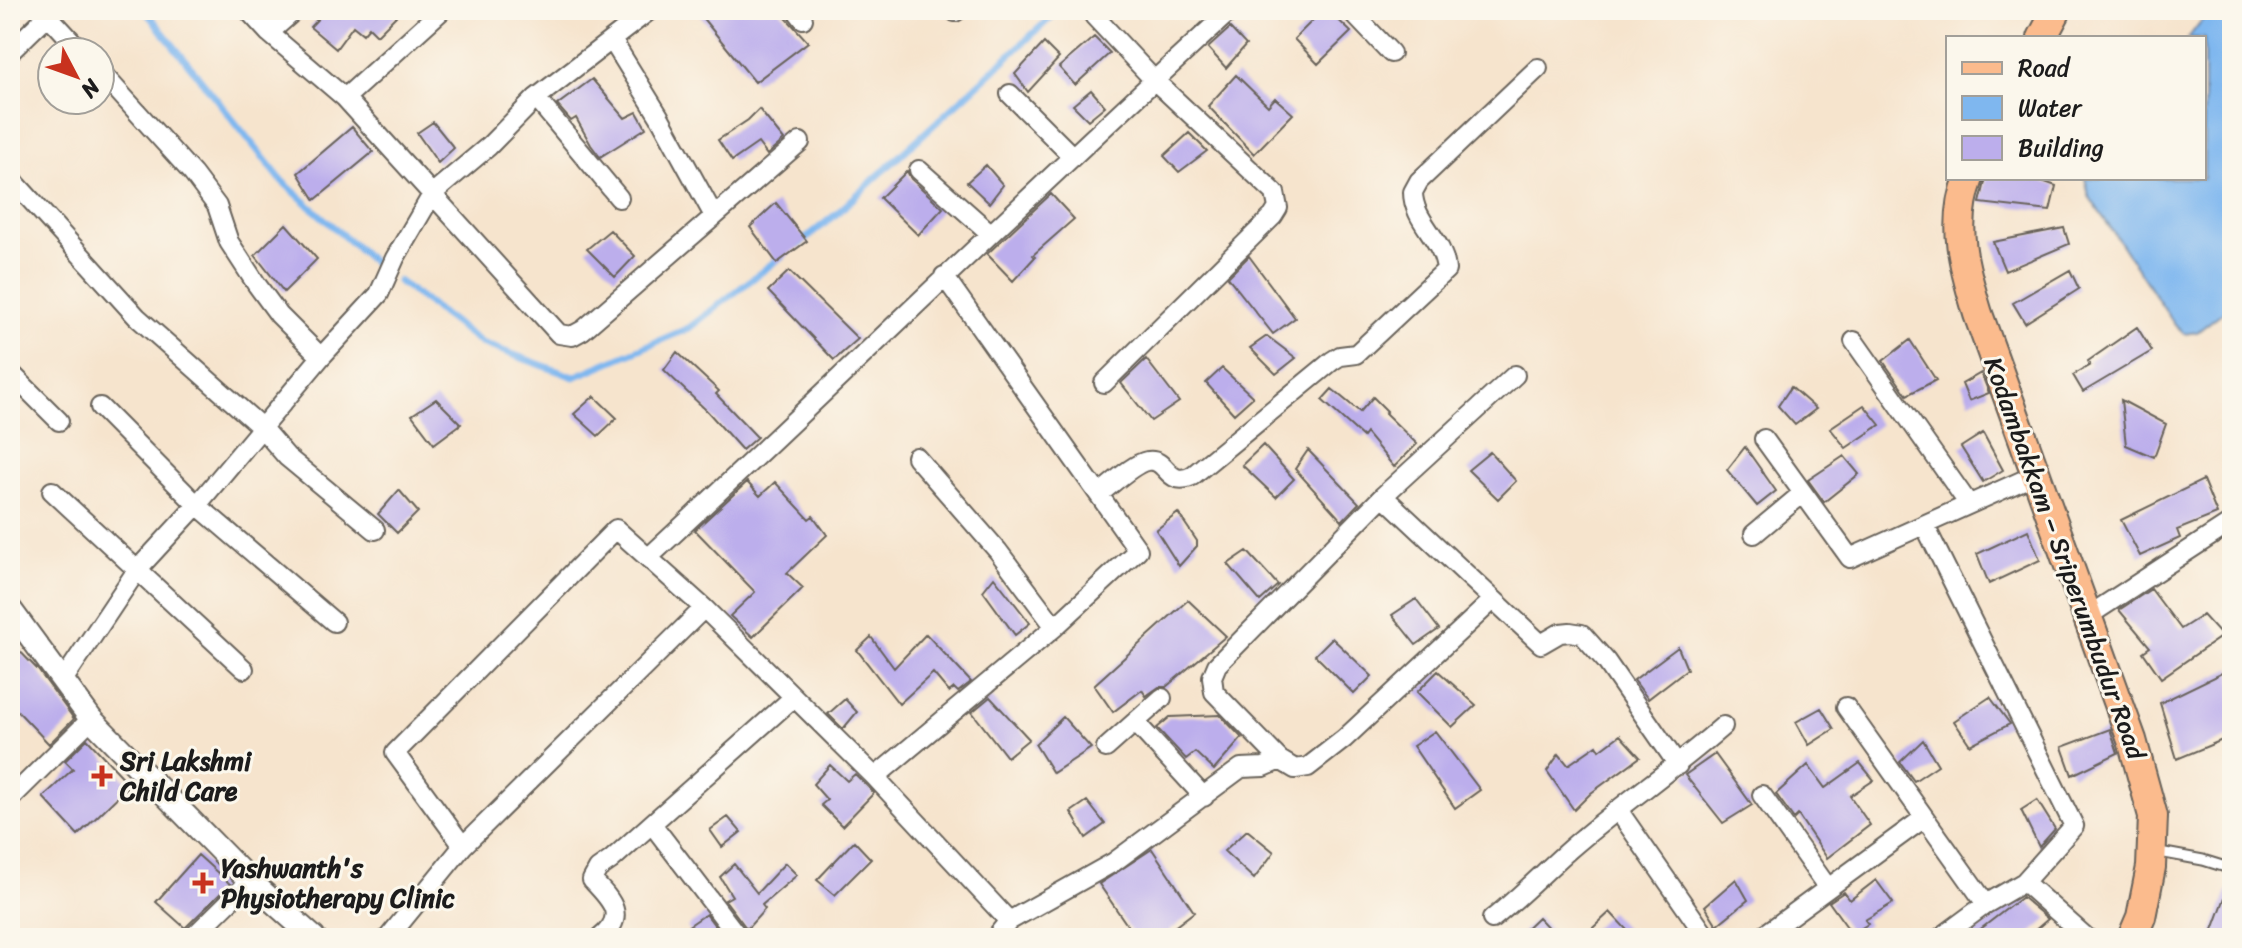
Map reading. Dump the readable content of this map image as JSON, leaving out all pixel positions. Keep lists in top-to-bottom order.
{
  "streets": {
    "main road": ["Kodambakkam – Sriperumbudur Road"]
  },
  "places": {
    "health": ["Sri Lakshmi Child Care", "Yashwanth's Physiotherapy Clinic"]
  },
  "legend": ["Road", "Water", "Building"],
  "north": "bottom right"
}
